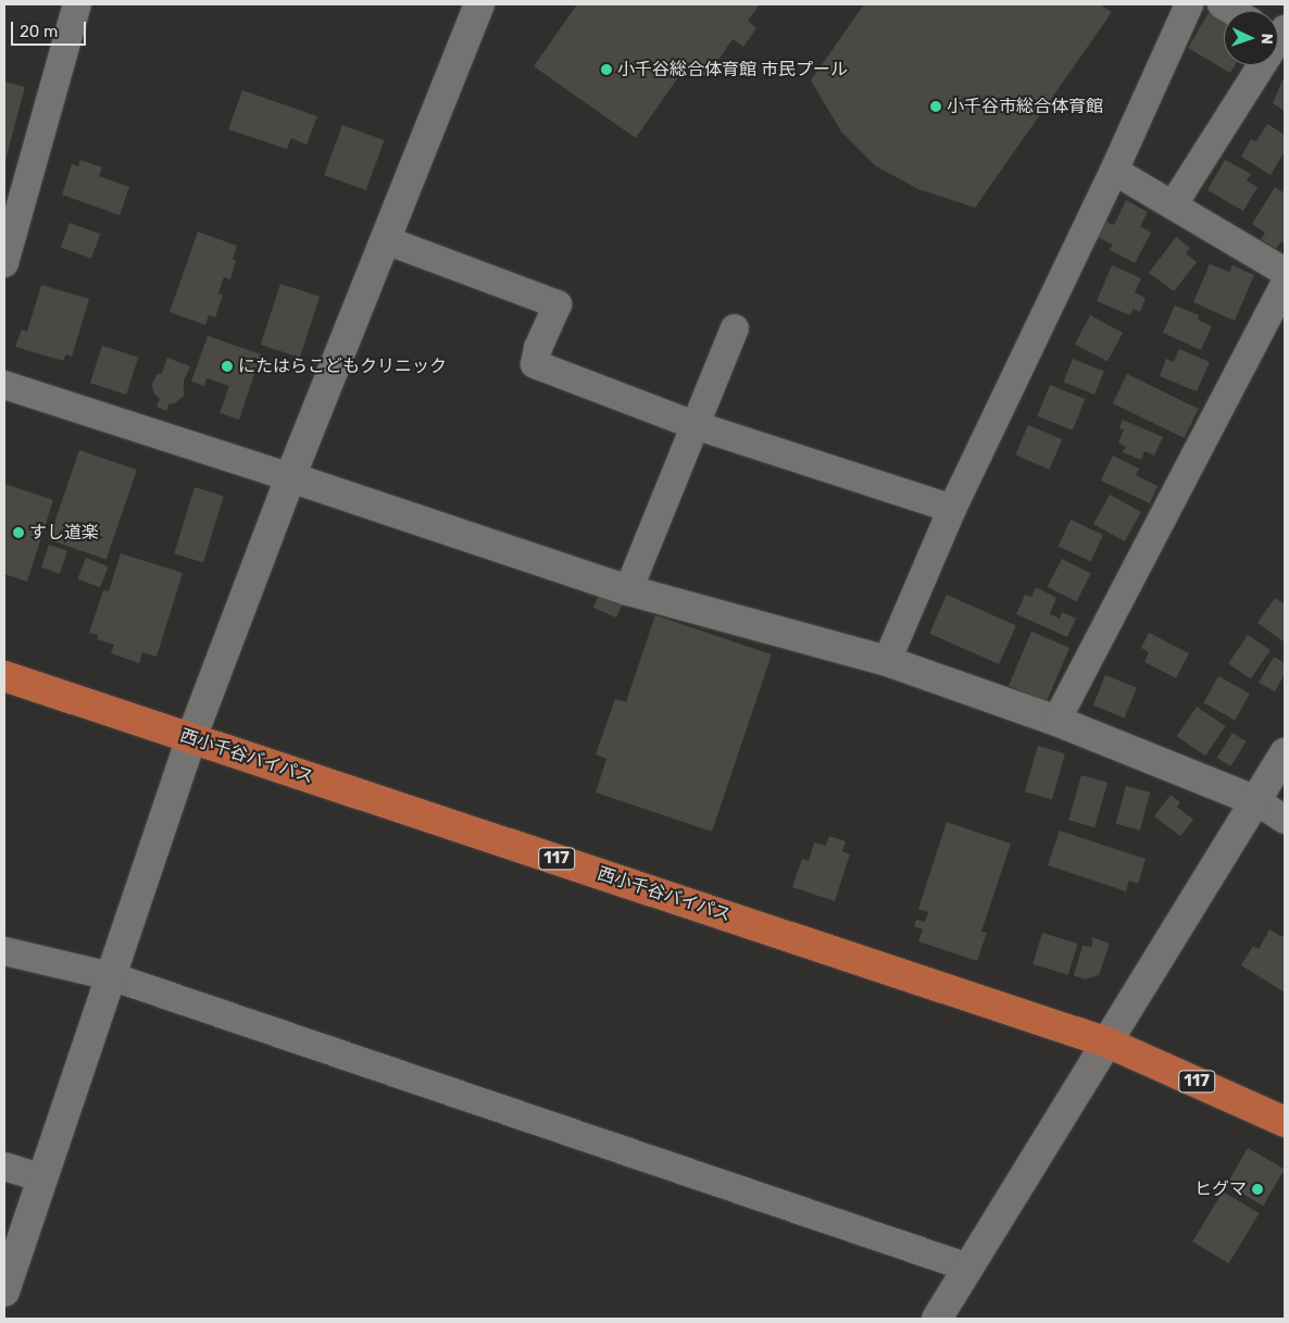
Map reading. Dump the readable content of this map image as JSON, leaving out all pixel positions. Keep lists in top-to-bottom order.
{
  "streets": {
    "highway": ["西小千谷バイパス", "117"]
  },
  "crossings": [
    ["西小千谷バイパス", "117"]
  ],
  "places": [
    "小千谷総合体育館 市民プール",
    "小千谷市総合体育館",
    "にたはらこどもクリニック",
    "すし道楽",
    "ヒグマ"
  ],
  "scale_bar": "20 m",
  "north": "right"
}
